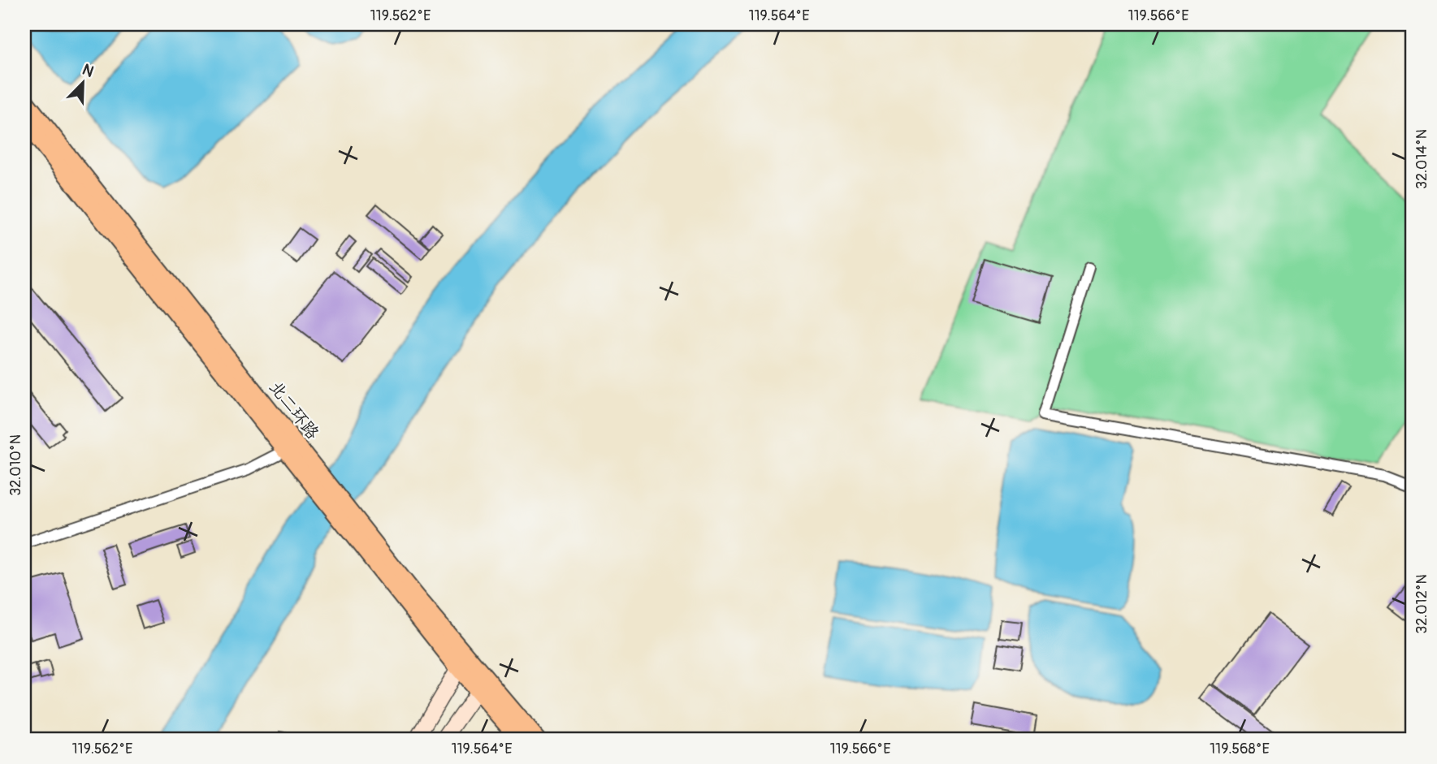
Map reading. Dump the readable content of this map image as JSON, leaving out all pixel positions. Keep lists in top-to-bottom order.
{
  "streets": {
    "main road": ["北二环路"]
  },
  "north": "top right",
  "coordinates": [
    "119.562°E",
    "119.564°E",
    "119.566°E",
    "32.014°N",
    "32.010°N",
    "32.012°N",
    "119.568°E"
  ]
}
